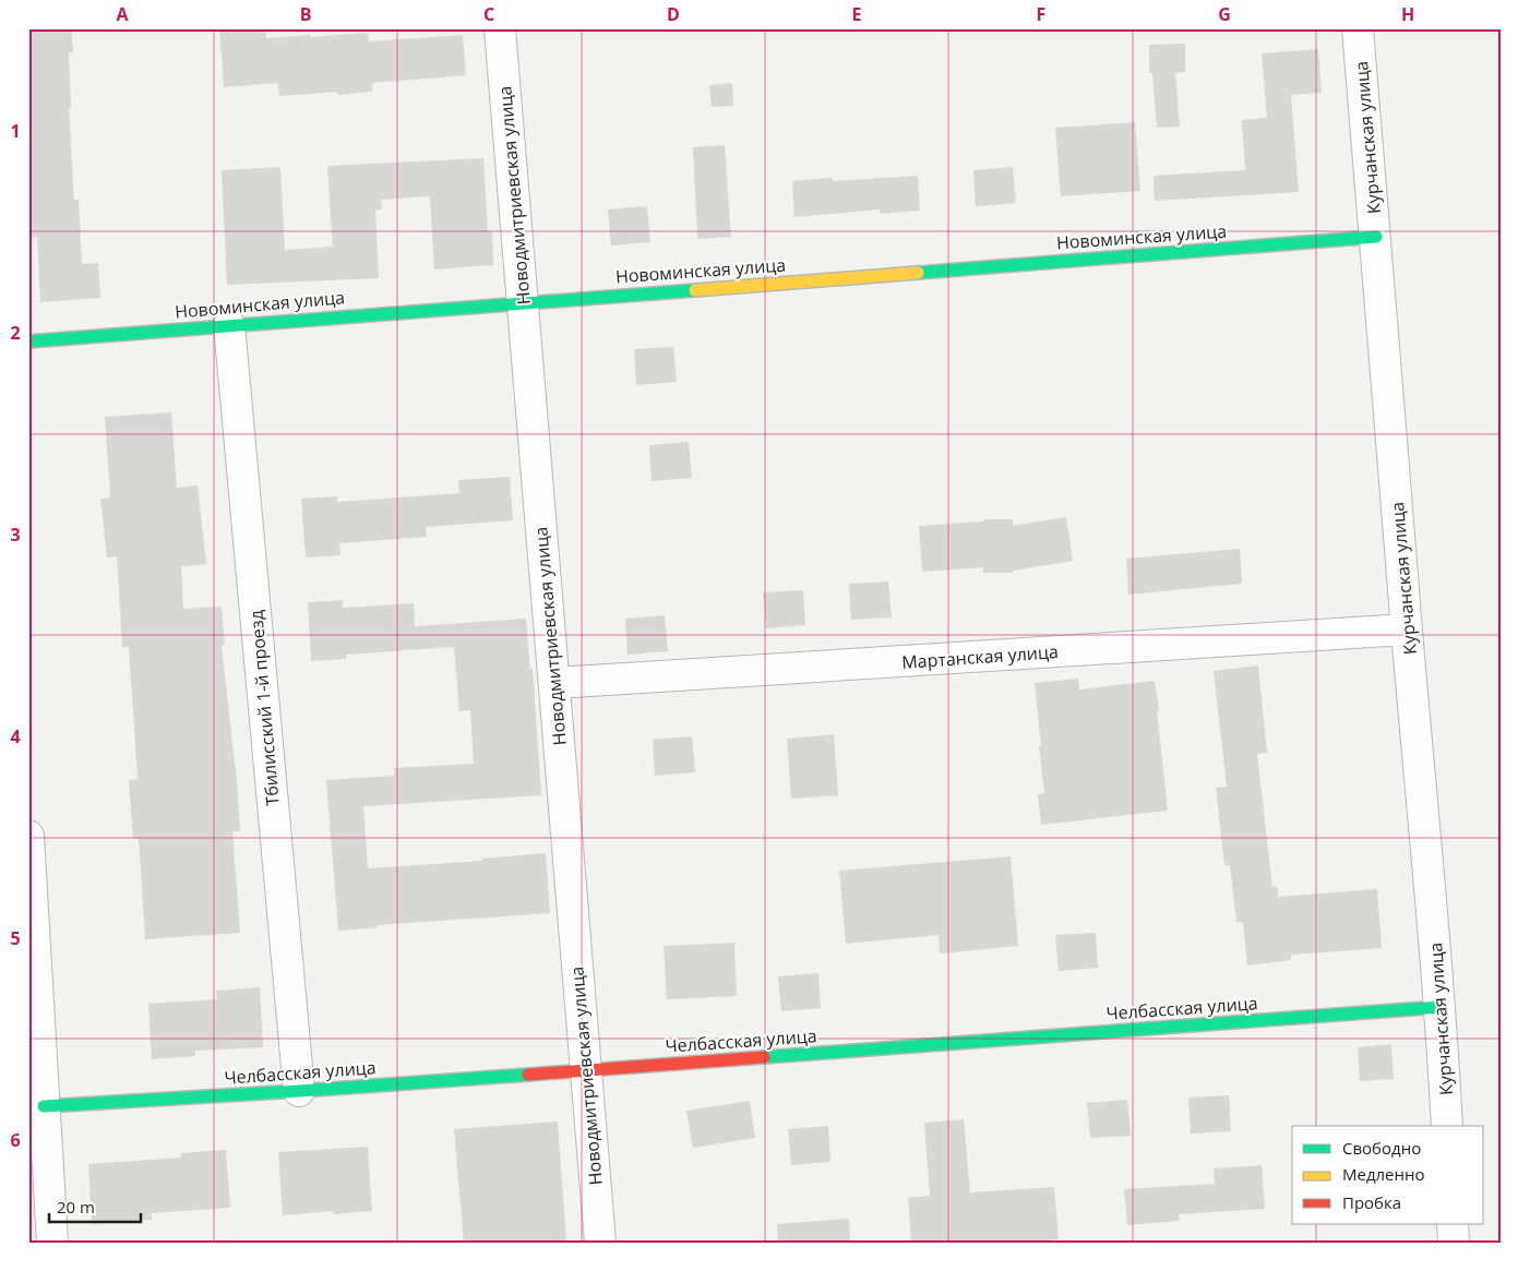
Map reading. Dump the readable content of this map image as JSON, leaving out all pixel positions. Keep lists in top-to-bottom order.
{
  "streets": {
    "street": [
      "Курчанская улица",
      "Новодмитриевская улица",
      "Новоминская улица",
      "Мартанская улица",
      "Тбилисский 1-й проезд",
      "Челбасская улица"
    ]
  },
  "crossings": [
    ["Курчанская улица", "Новоминская улица"],
    ["Курчанская улица", "Мартанская улица"],
    ["Курчанская улица", "Челбасская улица"],
    ["Новодмитриевская улица", "Новоминская улица"],
    ["Новодмитриевская улица", "Мартанская улица"],
    ["Новодмитриевская улица", "Челбасская улица"],
    ["Новоминская улица", "Тбилисский 1-й проезд"],
    ["Тбилисский 1-й проезд", "Челбасская улица"]
  ],
  "legend": ["Свободно", "Медленно", "Пробка"],
  "scale_bar": "20 m",
  "grid": {
    "columns": [
      "A",
      "B",
      "C",
      "D",
      "E",
      "F",
      "G",
      "H"
    ],
    "rows": [
      "1",
      "2",
      "3",
      "4",
      "5",
      "6"
    ]
  }
}
